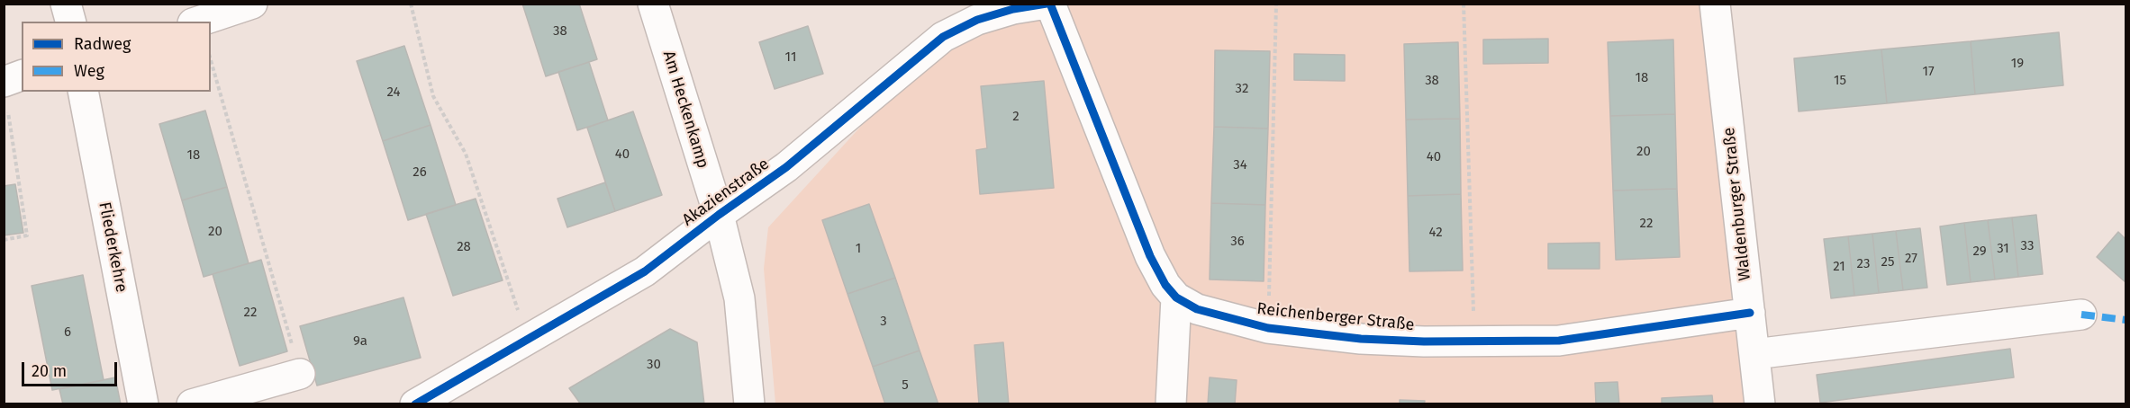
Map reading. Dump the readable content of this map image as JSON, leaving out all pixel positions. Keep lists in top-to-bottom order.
{
  "streets": {
    "street": [
      "Am Heckenkamp",
      "Akazienstraße",
      "Waldenburger Straße",
      "Fliederkehre",
      "Reichenberger Straße"
    ]
  },
  "crossings": [
    ["Am Heckenkamp", "Akazienstraße"],
    ["Akazienstraße", "Reichenberger Straße"],
    ["Waldenburger Straße", "Reichenberger Straße"]
  ],
  "house_numbers": [
    "38",
    "11",
    "19",
    "17",
    "18",
    "38",
    "15",
    "32",
    "24",
    "2",
    "20",
    "40",
    "18",
    "40",
    "34",
    "26",
    "22",
    "20",
    "42",
    "36",
    "33",
    "28",
    "1",
    "31",
    "29",
    "27",
    "25",
    "23",
    "21",
    "22",
    "3",
    "6",
    "9a",
    "30",
    "5"
  ],
  "legend": ["Radweg", "Weg"],
  "scale_bar": "20 m"
}
